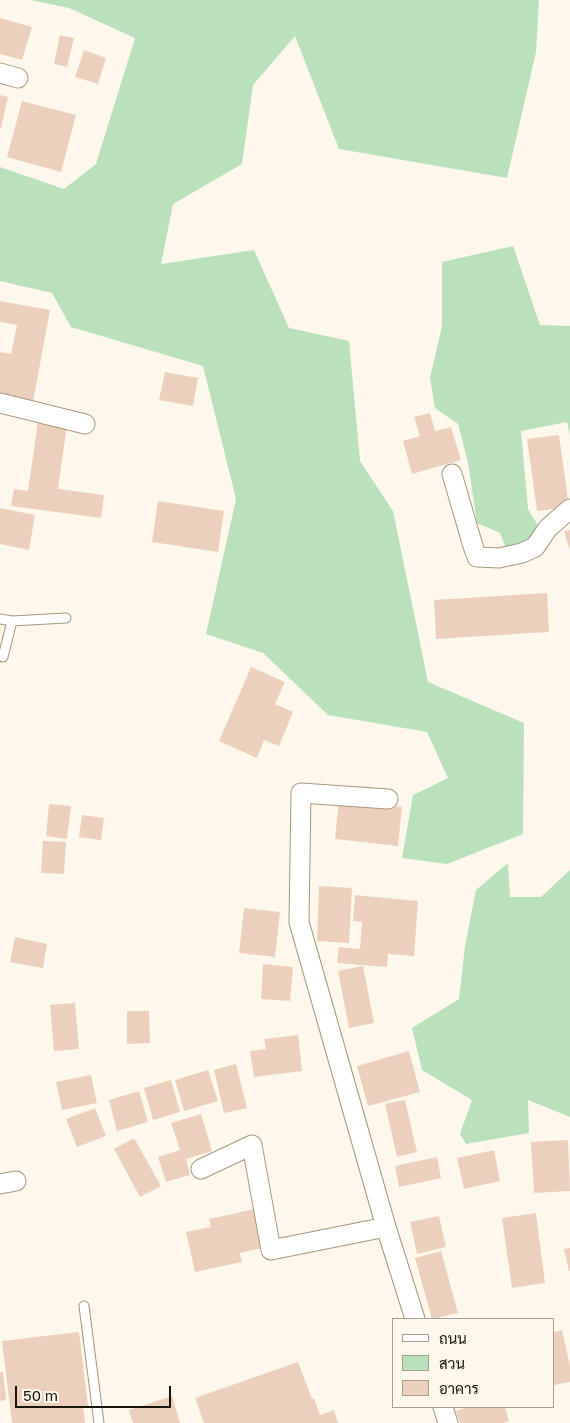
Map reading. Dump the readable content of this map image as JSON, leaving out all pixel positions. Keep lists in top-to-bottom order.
{
  "legend": ["ถนน", "สวน", "อาคาร"],
  "scale_bar": "50 m"
}
